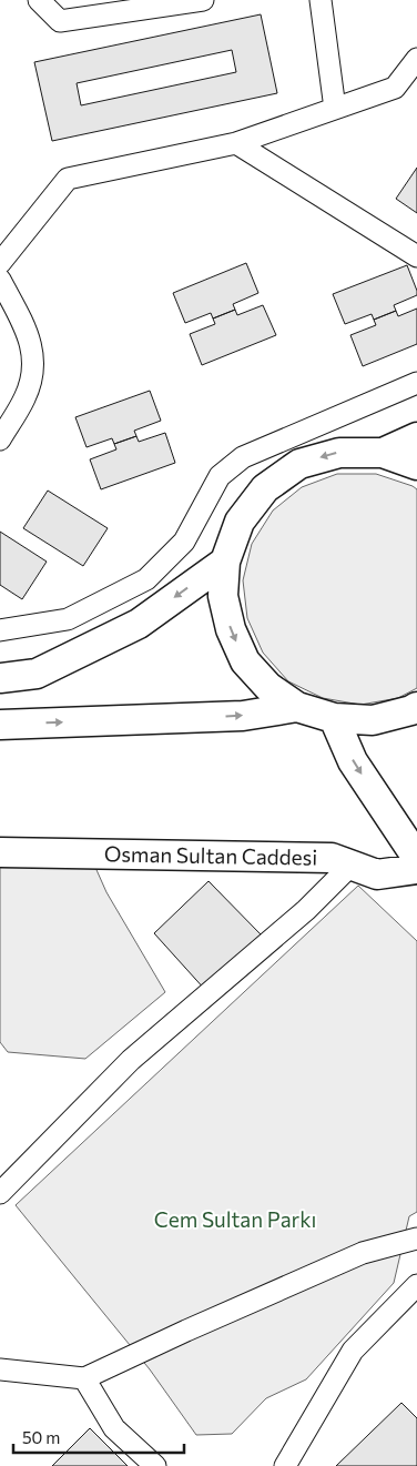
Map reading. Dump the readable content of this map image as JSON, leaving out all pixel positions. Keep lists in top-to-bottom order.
{
  "streets": {
    "main road": ["Osman Sultan Caddesi"]
  },
  "parks": ["Cem Sultan Parkı"],
  "scale_bar": "50 m"
}
